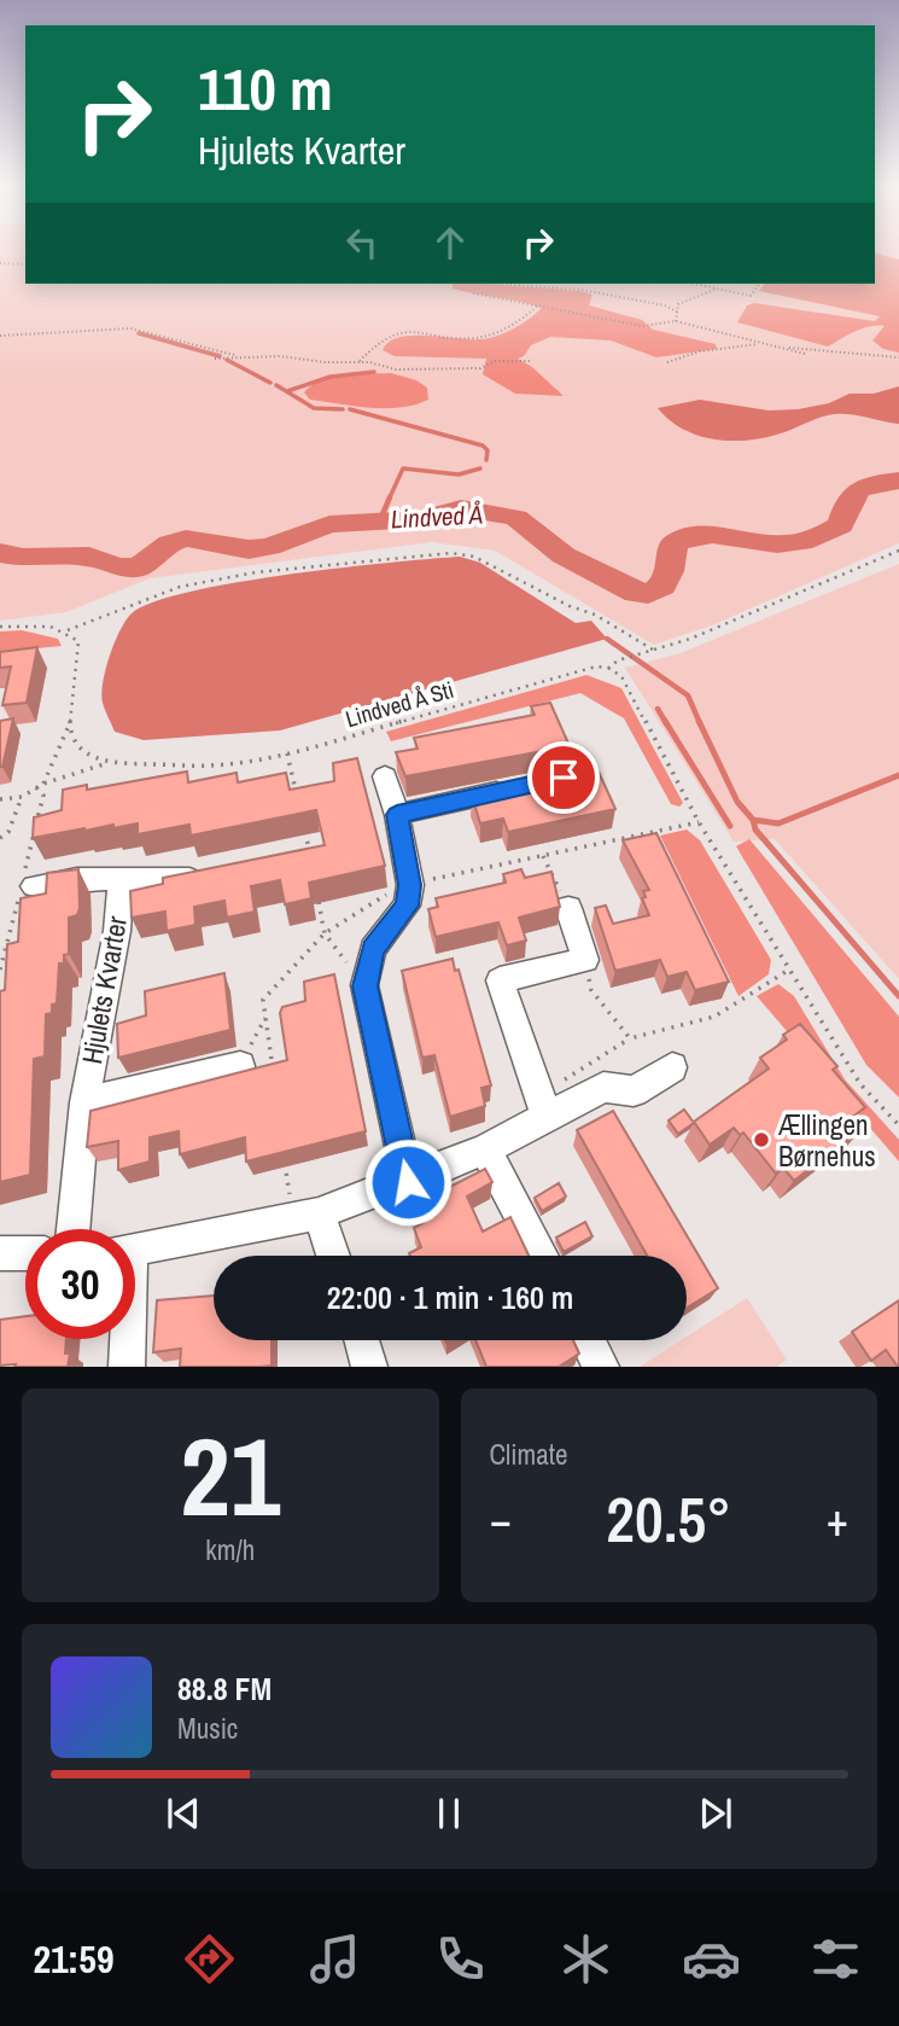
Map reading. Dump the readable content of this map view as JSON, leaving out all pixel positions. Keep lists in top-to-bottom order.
{
  "streets": {
    "street": ["Hjulets Kvarter"],
    "path": ["Lindved Å Sti"]
  },
  "water": ["Lindved Å"],
  "places": ["Ællingen Børnehus"],
  "page": {
    "turn": ["110 m", "Hjulets Kvarter"],
    "limit": "30",
    "trip": "22:00 · 1 min · 160 m",
    "tile": [
      ["21", "km/h"],
      "Climate"
    ],
    "heat": ["−", "20.5°", "+"],
    "song": ["88.8 FM", "Music"],
    "tabs": "21:59"
  }
}
